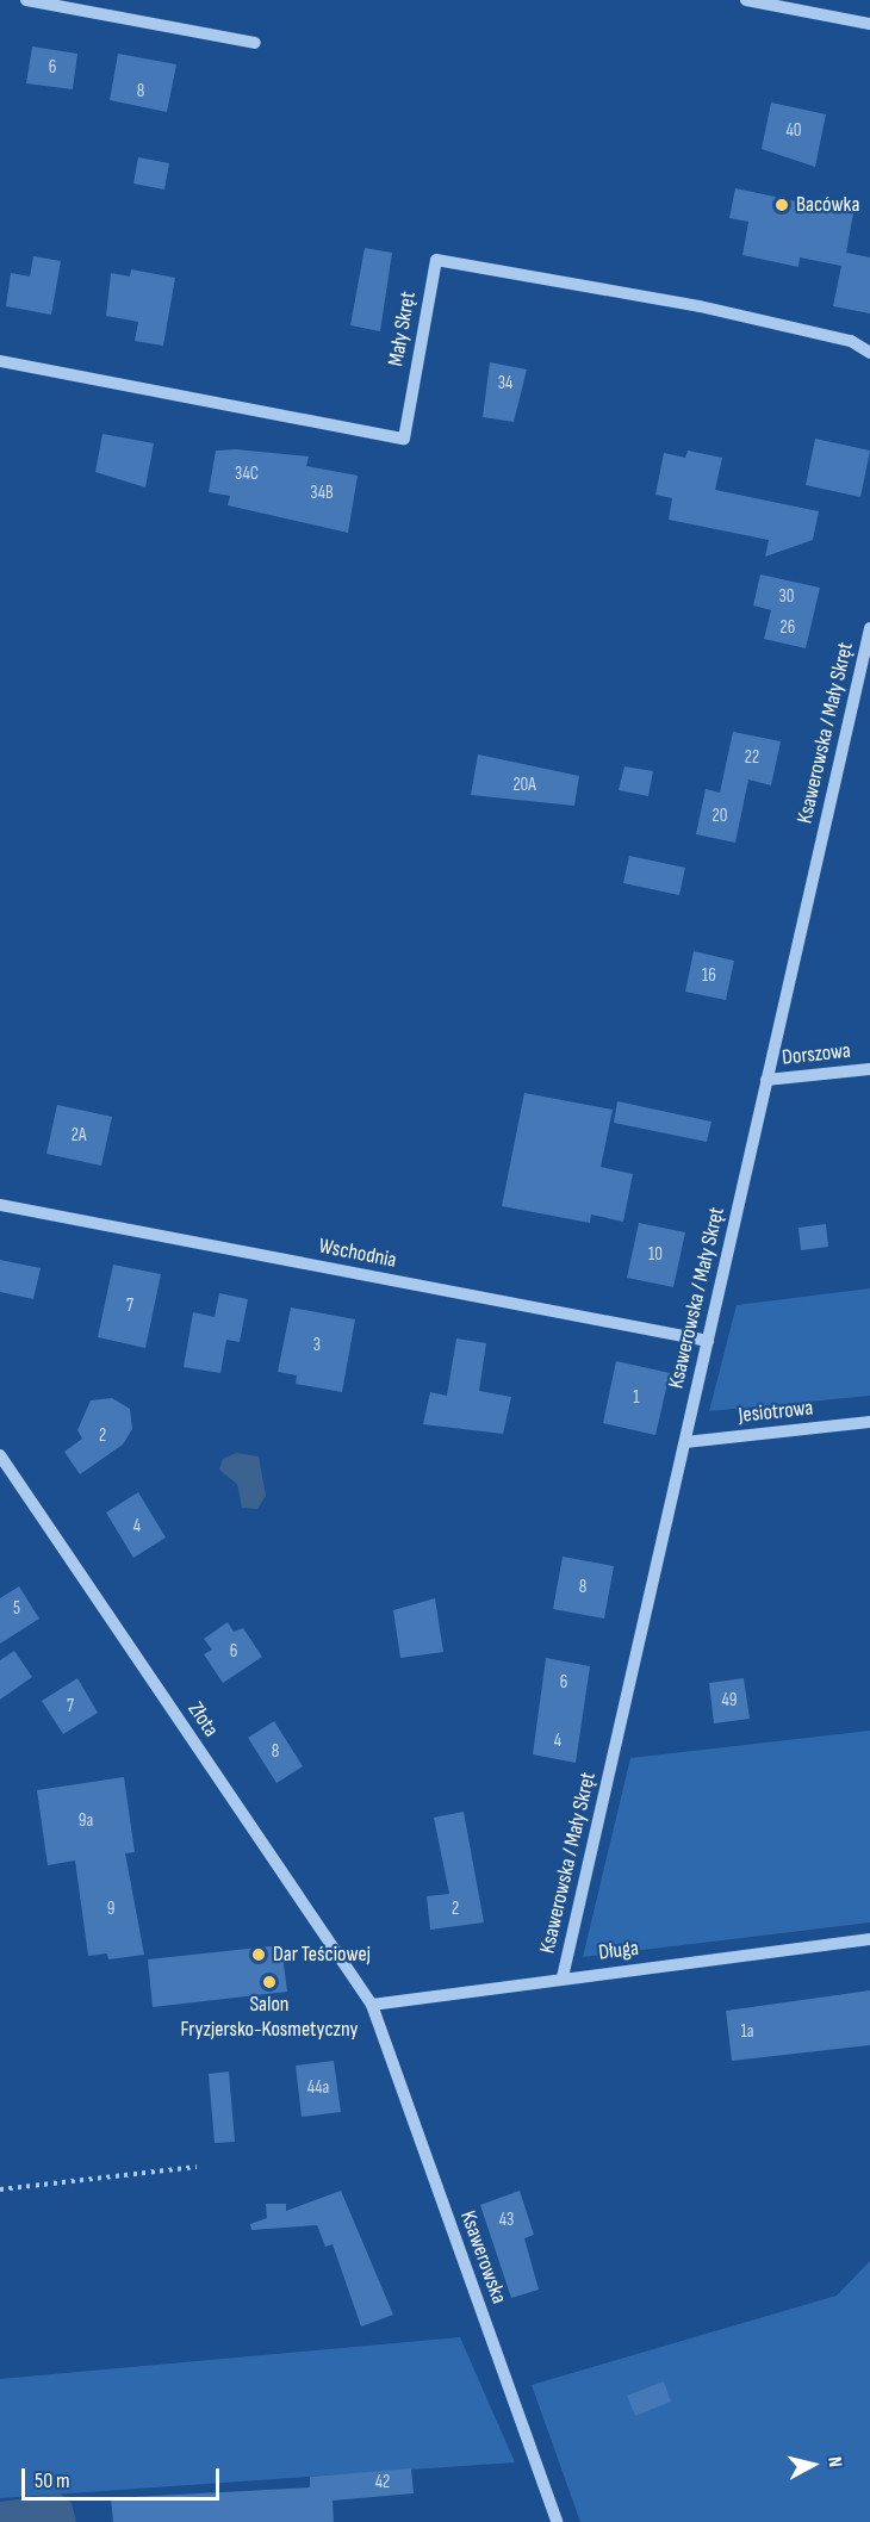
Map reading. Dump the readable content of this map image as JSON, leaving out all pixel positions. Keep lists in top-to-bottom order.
{
  "streets": {
    "street": [
      "Mały Skręt",
      "Ksawerowska / Mały Skręt",
      "Dorszowa",
      "Wschodnia",
      "Jesiotrowa",
      "Złota",
      "Długa",
      "Ksawerowska"
    ]
  },
  "crossings": [
    ["Ksawerowska / Mały Skręt", "Dorszowa"],
    ["Ksawerowska / Mały Skręt", "Wschodnia"],
    ["Ksawerowska / Mały Skręt", "Jesiotrowa"],
    ["Ksawerowska / Mały Skręt", "Długa"],
    ["Złota", "Długa"],
    ["Złota", "Ksawerowska"],
    ["Długa", "Ksawerowska"]
  ],
  "places": ["Bacówka", "Dar Teściowej", "Salon Fryzjersko-Kosmetyczny"],
  "house_numbers": [
    "6",
    "8",
    "40",
    "34",
    "34C",
    "34B",
    "30",
    "26",
    "22",
    "20A",
    "20",
    "16",
    "2A",
    "10",
    "7",
    "3",
    "1",
    "2",
    "4",
    "8",
    "5",
    "6",
    "6",
    "49",
    "7",
    "4",
    "8",
    "9a",
    "9",
    "2",
    "1a",
    "44a",
    "43",
    "42"
  ],
  "scale_bar": "50 m",
  "north": "right"
}
